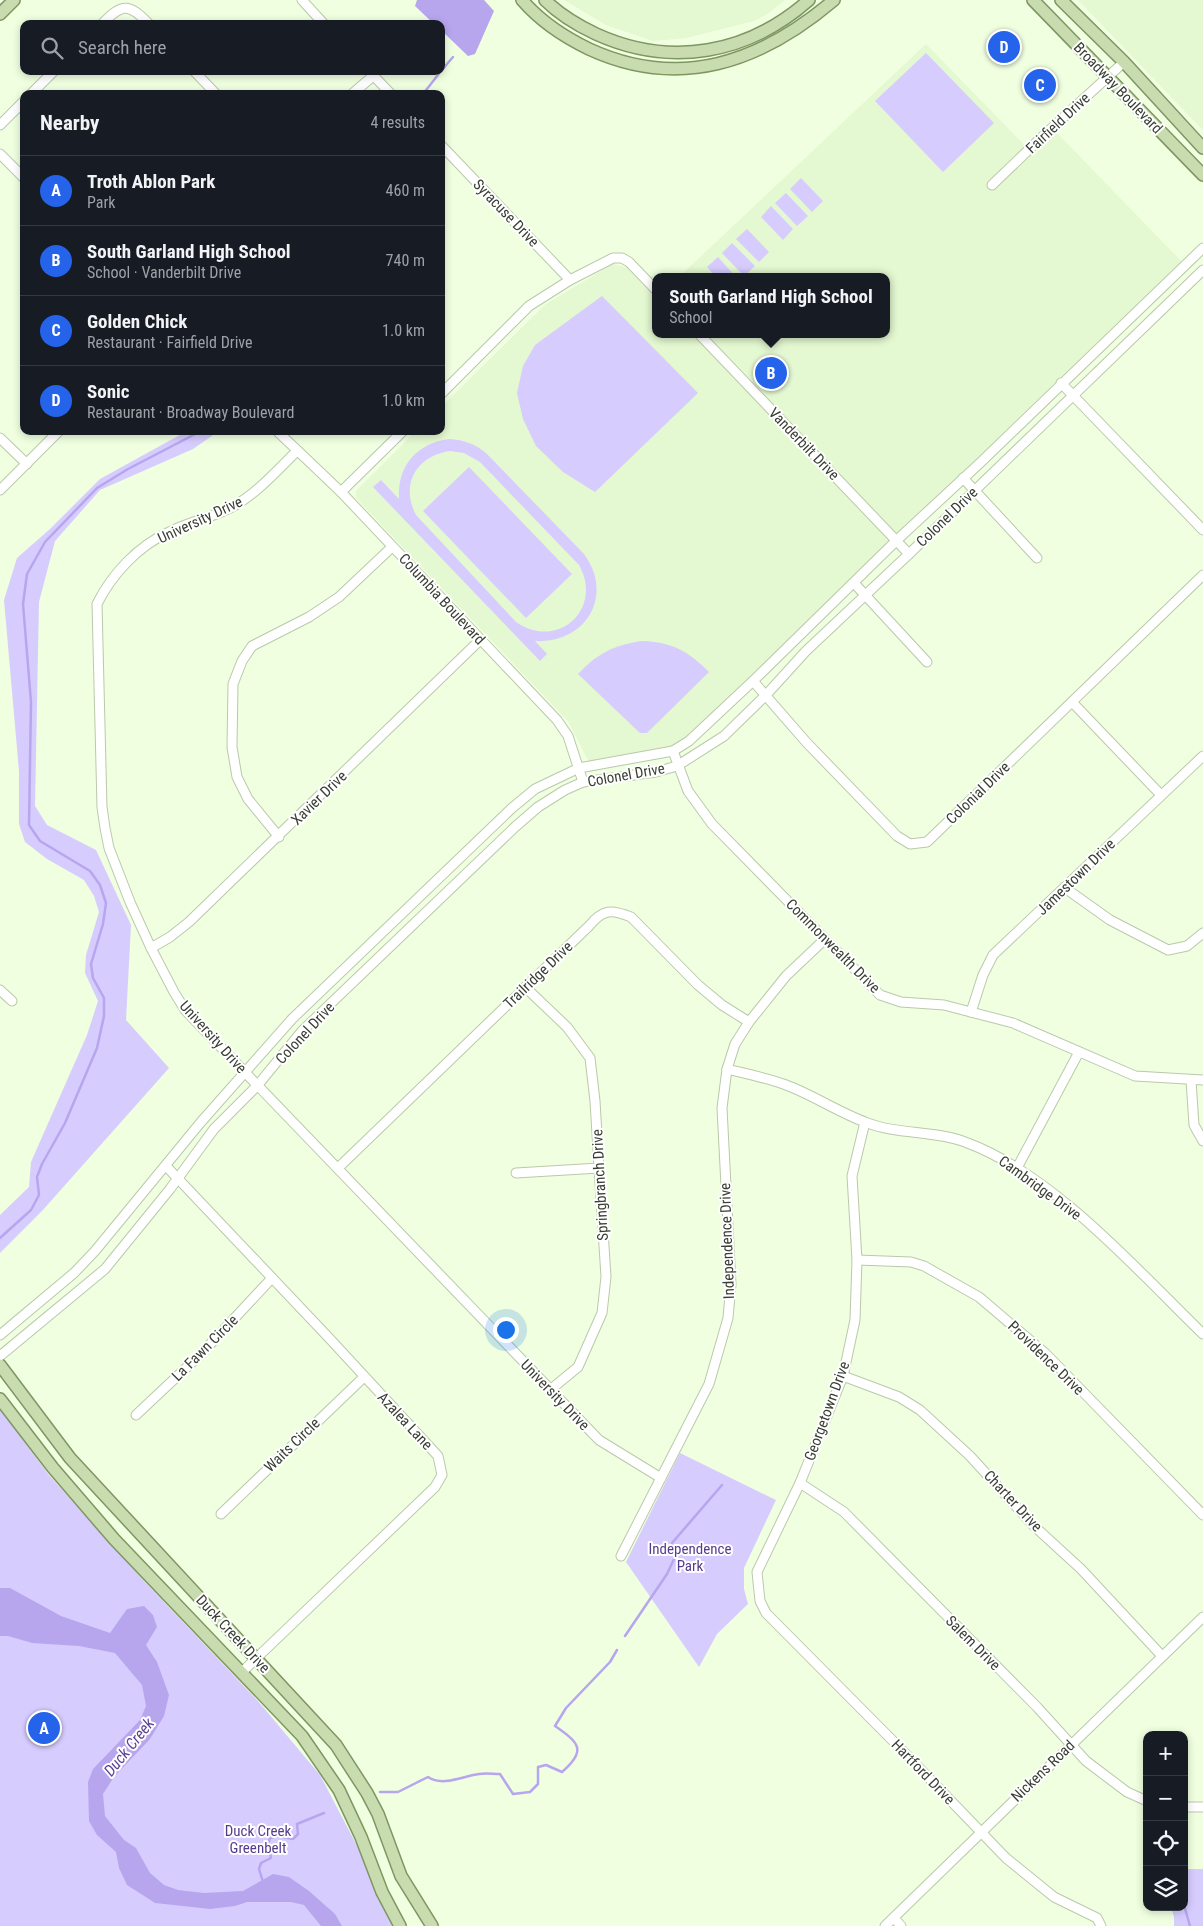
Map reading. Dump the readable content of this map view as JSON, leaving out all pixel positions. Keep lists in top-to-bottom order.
{
  "streets": {
    "main road": ["Broadway Boulevard", "Duck Creek Drive"],
    "street": [
      "Fairfield Drive",
      "Syracuse Drive",
      "Vanderbilt Drive",
      "Colonel Drive",
      "University Drive",
      "Columbia Boulevard",
      "Colonial Drive",
      "Xavier Drive",
      "Jamestown Drive",
      "Commonwealth Drive",
      "Trailridge Drive",
      "Springbranch Drive",
      "Cambridge Drive",
      "Independence Drive",
      "La Fawn Circle",
      "Providence Drive",
      "Georgetown Drive",
      "Azalea Lane",
      "Waits Circle",
      "Charter Drive",
      "Salem Drive",
      "Nickens Road",
      "Hartford Drive"
    ]
  },
  "crossings": [
    ["Broadway Boulevard", "Fairfield Drive"],
    ["Vanderbilt Drive", "Colonel Drive"],
    ["Colonel Drive", "University Drive"],
    ["Colonel Drive", "Columbia Boulevard"],
    ["Colonel Drive", "Colonial Drive"],
    ["Colonel Drive", "Commonwealth Drive"],
    ["Colonel Drive", "Azalea Lane"],
    ["University Drive", "Columbia Boulevard"],
    ["University Drive", "Xavier Drive"],
    ["University Drive", "Trailridge Drive"],
    ["University Drive", "Springbranch Drive"],
    ["University Drive", "Independence Drive"],
    ["Columbia Boulevard", "Xavier Drive"],
    ["Jamestown Drive", "Commonwealth Drive"],
    ["Commonwealth Drive", "Independence Drive"],
    ["Trailridge Drive", "Springbranch Drive"],
    ["Trailridge Drive", "Independence Drive"],
    ["Cambridge Drive", "Independence Drive"],
    ["Cambridge Drive", "Georgetown Drive"],
    ["La Fawn Circle", "Azalea Lane"],
    ["Providence Drive", "Georgetown Drive"],
    ["Georgetown Drive", "Charter Drive"],
    ["Georgetown Drive", "Salem Drive"],
    ["Georgetown Drive", "Hartford Drive"],
    ["Azalea Lane", "Waits Circle"],
    ["Azalea Lane", "Duck Creek Drive"],
    ["Charter Drive", "Nickens Road"],
    ["Salem Drive", "Nickens Road"],
    ["Nickens Road", "Hartford Drive"]
  ],
  "water": ["Duck Creek"],
  "parks": ["Independence Park", "Duck Creek Greenbelt"],
  "page": {
    "search": "Search here",
    "pins": [
      "D",
      "C",
      "B",
      "A"
    ],
    "heading": ["Nearby", "4 results"],
    "list": [
      {
        "mark": "A",
        "name": "Troth Ablon Park",
        "note": "Park",
        "value": "460 m"
      },
      {
        "mark": "B",
        "name": "South Garland High School",
        "note": "School · Vanderbilt Drive",
        "value": "740 m"
      },
      {
        "mark": "C",
        "name": "Golden Chick",
        "note": "Restaurant · Fairfield Drive",
        "value": "1.0 km"
      },
      {
        "mark": "D",
        "name": "Sonic",
        "note": "Restaurant · Broadway Boulevard",
        "value": "1.0 km"
      }
    ],
    "popup": ["South Garland High School", "School"],
    "map_buttons": ["+", "−"]
  }
}
